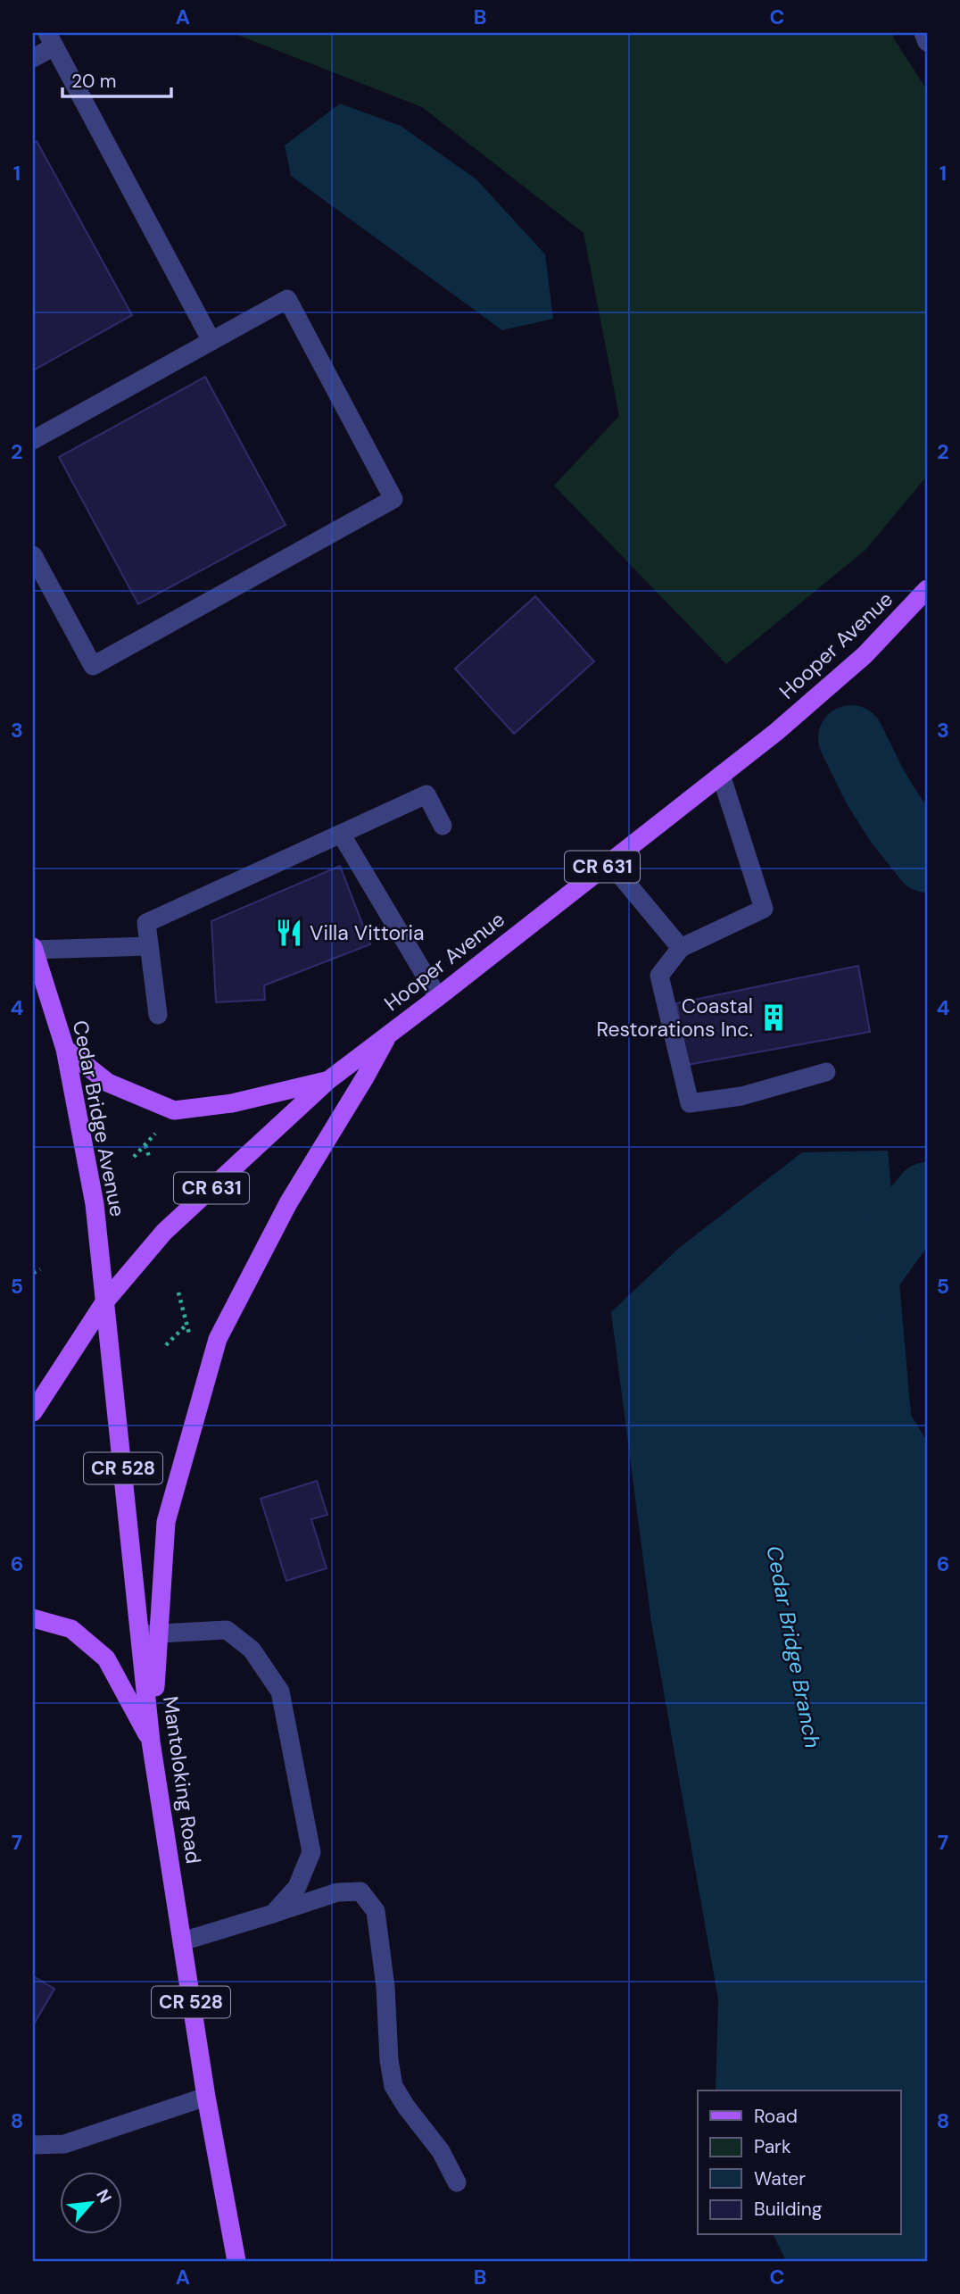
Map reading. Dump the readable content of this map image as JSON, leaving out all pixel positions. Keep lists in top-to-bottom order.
{
  "streets": {
    "main road": [
      "Hooper Avenue",
      "CR 631",
      "Cedar Bridge Avenue",
      "CR 528",
      "Mantoloking Road"
    ]
  },
  "crossings": [
    ["Hooper Avenue", "Cedar Bridge Avenue"],
    ["Hooper Avenue", "Mantoloking Road"],
    ["Cedar Bridge Avenue", "Mantoloking Road"]
  ],
  "water": ["Cedar Bridge Branch"],
  "places": {
    "restaurant": ["Villa Vittoria"],
    "building": ["Coastal Restorations Inc."]
  },
  "legend": [
    "Road",
    "Park",
    "Water",
    "Building"
  ],
  "scale_bar": "20 m",
  "north": "top right",
  "grid": {
    "columns": ["A", "B", "C"],
    "rows": [
      "1",
      "2",
      "3",
      "4",
      "5",
      "6",
      "7",
      "8"
    ]
  }
}
